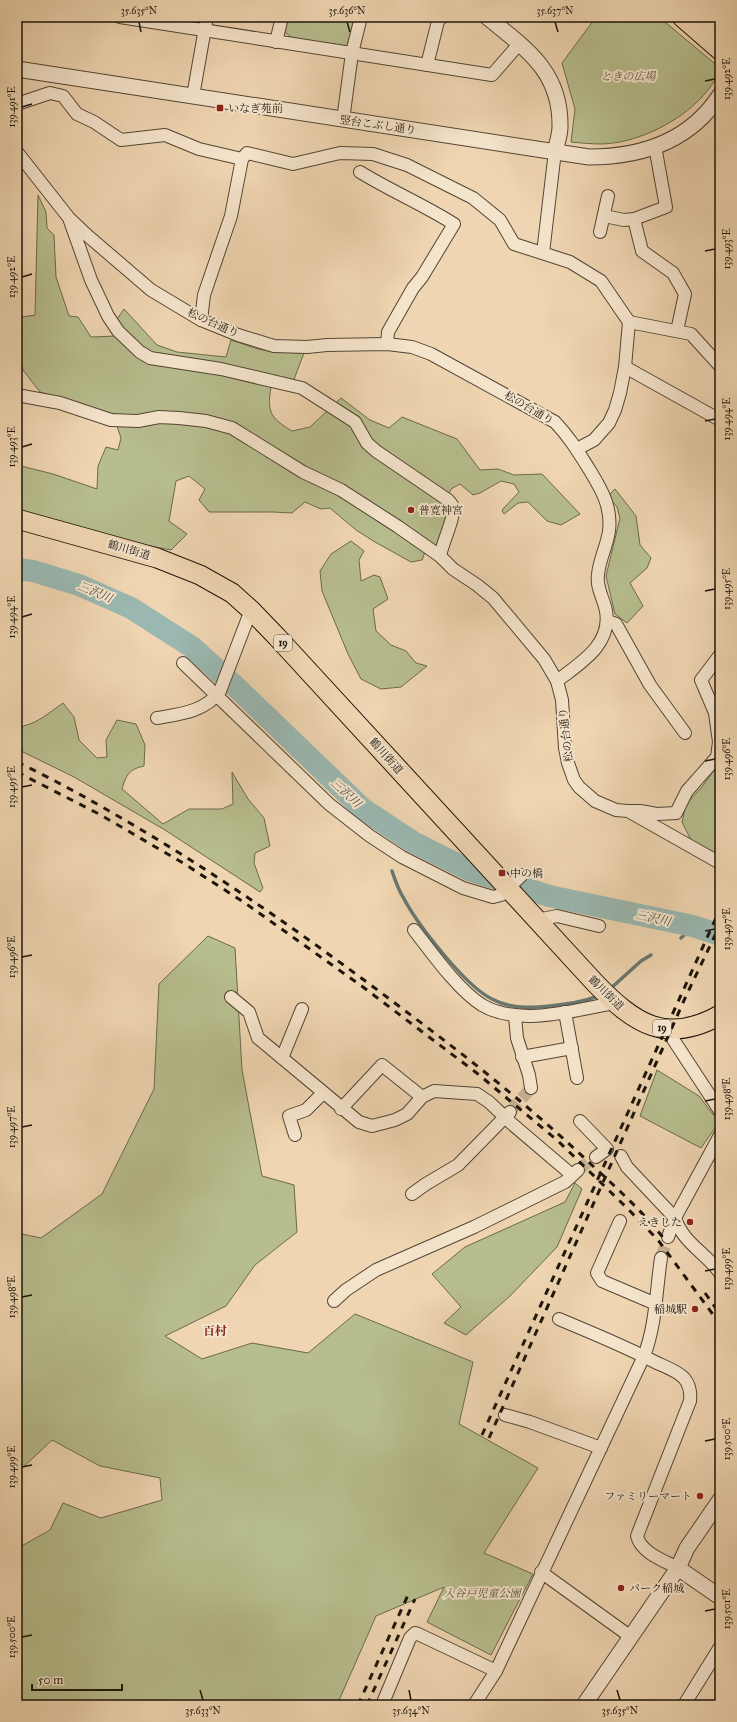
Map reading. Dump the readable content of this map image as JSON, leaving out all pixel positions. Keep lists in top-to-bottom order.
{
  "streets": {
    "main road": ["鶴川街道", "19"],
    "street": ["竪台こぶし通り", "松の台通り"]
  },
  "districts": ["百村"],
  "water": ["三沢川"],
  "parks": ["ときの広場", "入谷戸児童公園"],
  "places": {
    "transit": ["いなぎ苑前", "中の橋"],
    "other": [
      "普寛神宮",
      "えきした",
      "稲城駅",
      "ファミリーマート",
      "パーク稲城"
    ]
  },
  "scale_bar": "50 m",
  "coordinates": [
    "35.635°N",
    "35.636°N",
    "35.637°N",
    "139.492°E",
    "139.491°E",
    "139.493°E",
    "139.494°E",
    "139.495°E",
    "139.496°E",
    "139.497°E",
    "139.498°E",
    "139.499°E",
    "139.500°E",
    "139.501°E",
    "35.633°N",
    "35.634°N"
  ]
}
